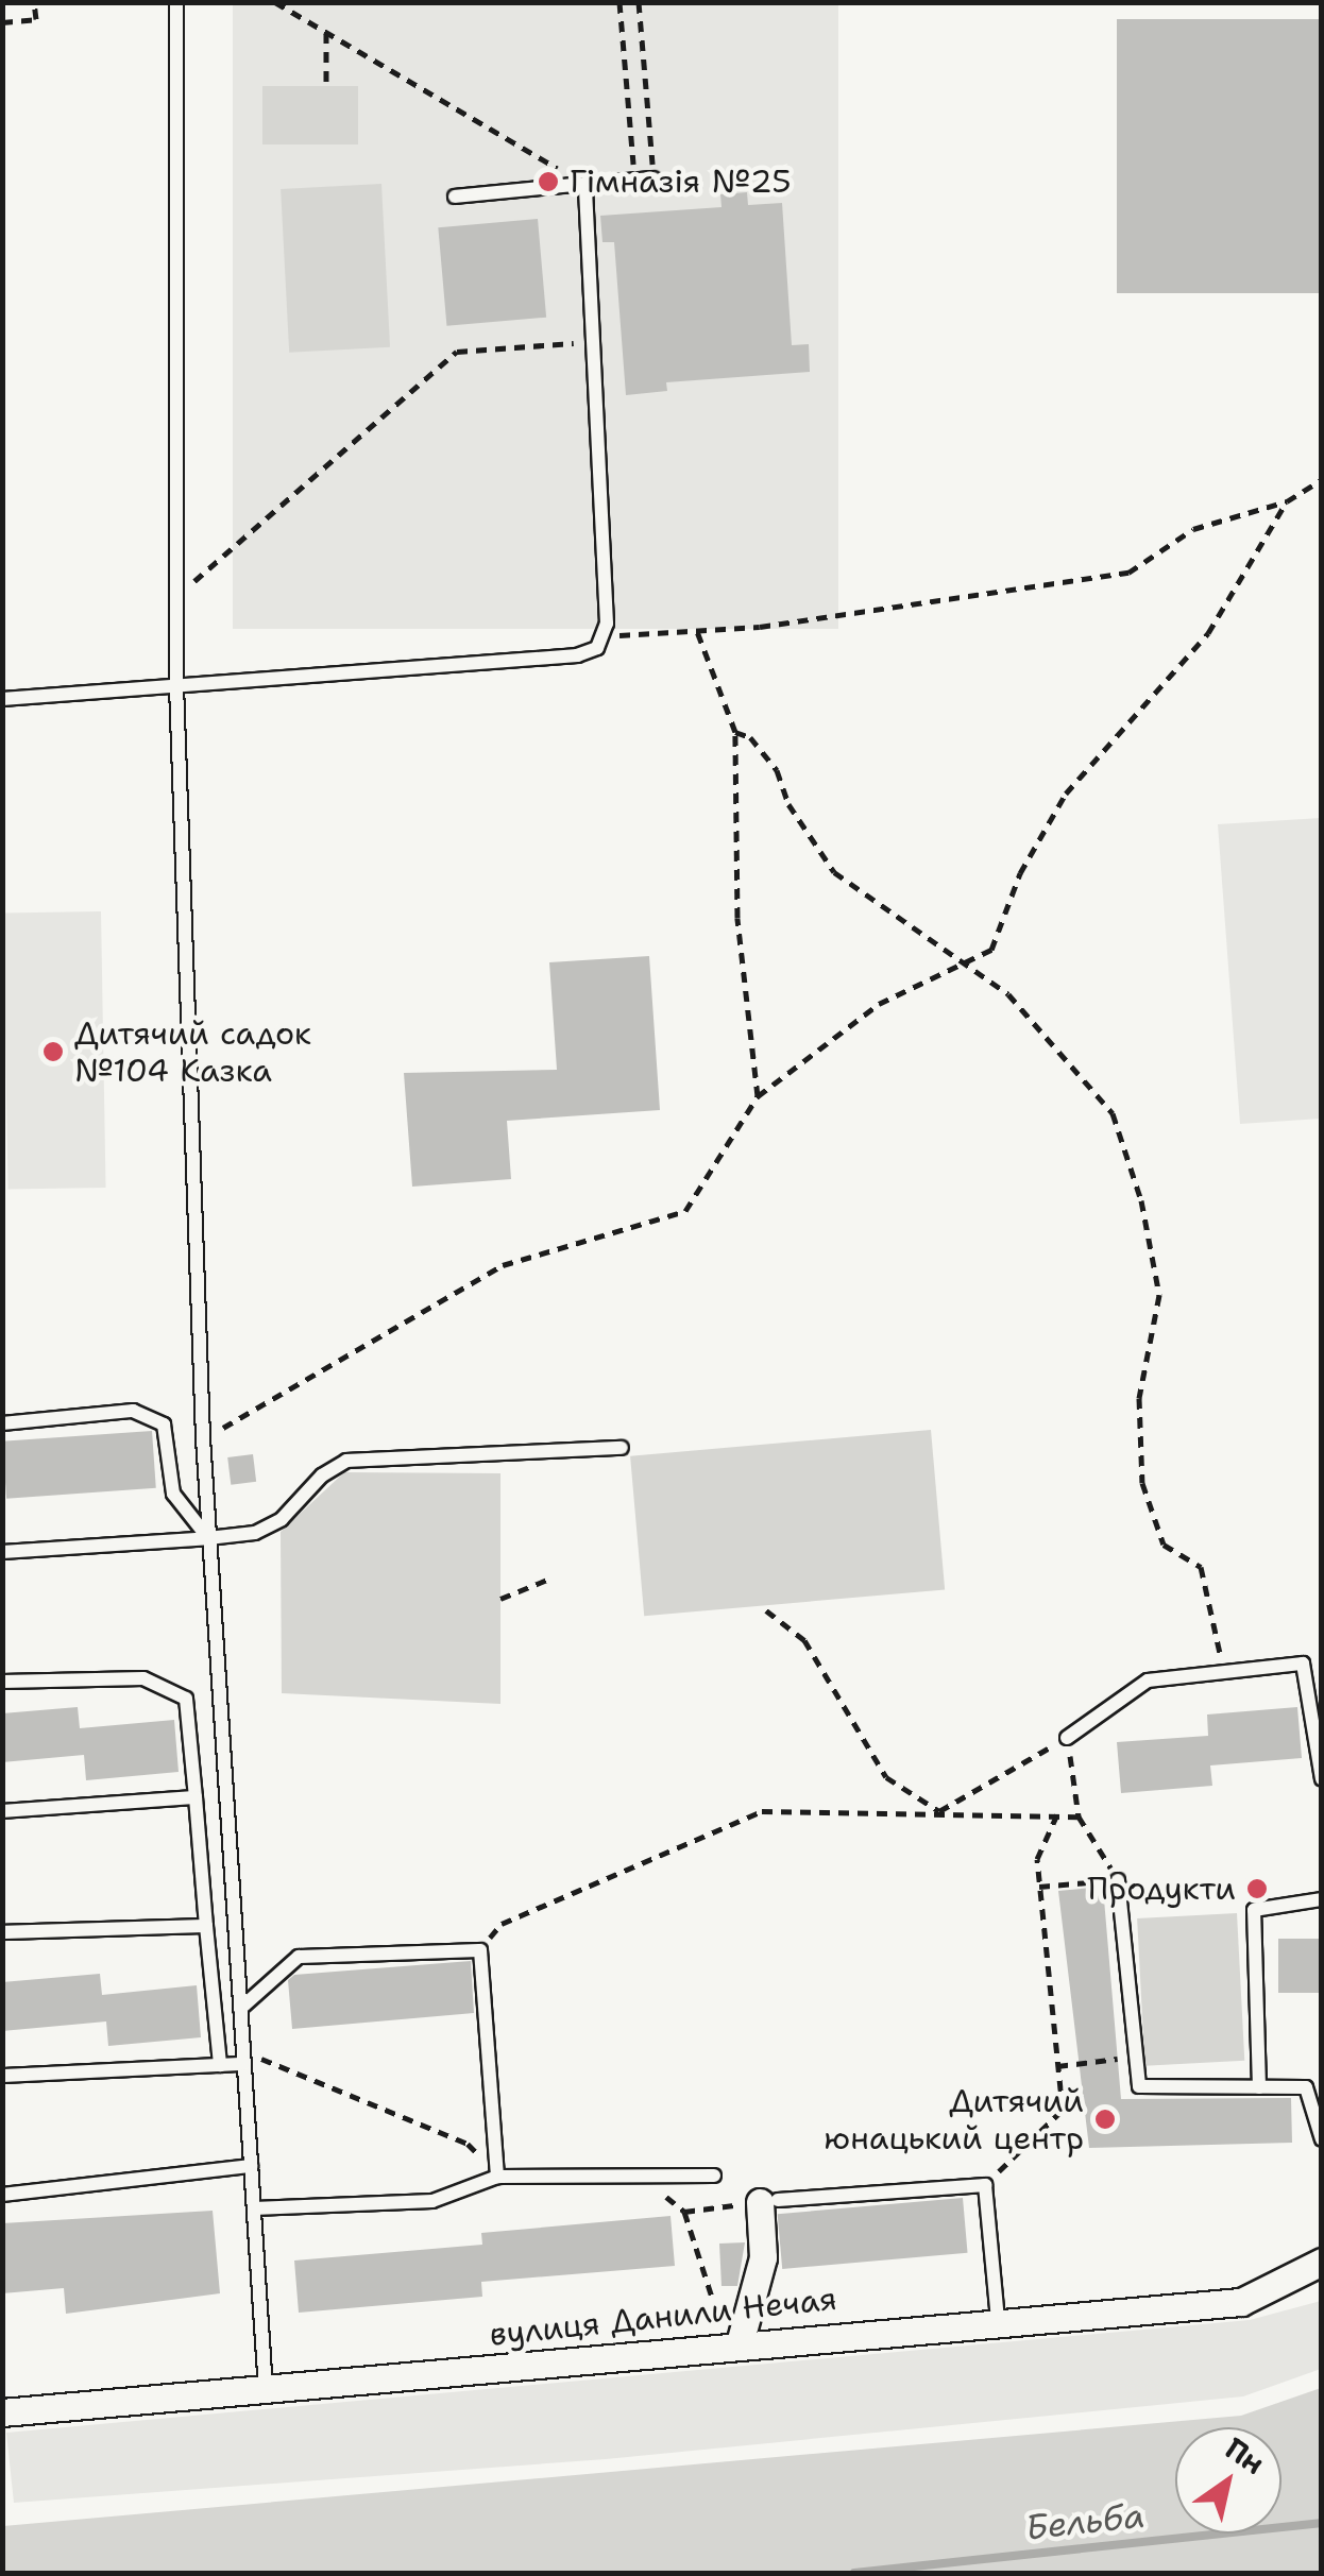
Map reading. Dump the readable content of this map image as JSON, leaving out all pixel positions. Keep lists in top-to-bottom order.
{
  "streets": {
    "street": ["вулиця Данили Нечая"]
  },
  "water": ["Бельба"],
  "places": [
    "Гімназія №25",
    "Дитячий садок №104 Казка",
    "Продукти",
    "Дитячий юнацький центр"
  ],
  "north": "top right"
}
